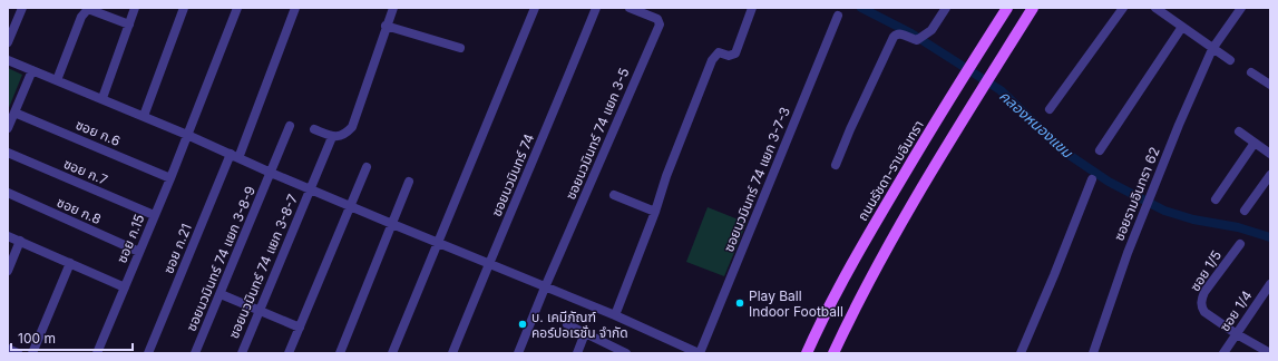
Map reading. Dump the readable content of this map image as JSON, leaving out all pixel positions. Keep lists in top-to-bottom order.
{
  "streets": {
    "main road": ["ถนนรัชดา-รามอินทรา"],
    "street": [
      "ซอย ก.6",
      "ซอยนวมินทร์ 74 แยก 3-5",
      "ซอย ก.7",
      "ซอยนวมินทร์ 74",
      "ซอยนวมินทร์ 74 แยก 3-7-3",
      "ซอยรามอินทรา 62",
      "ซอย ก.8",
      "ซอย ก.15",
      "ซอย ก.21",
      "ซอยนวมินทร์ 74 แยก 3-8-9",
      "ซอยนวมินทร์ 74 แยก 3-8-7",
      "ซอย 1/5",
      "ซอย 1/4"
    ]
  },
  "crossings": [
    ["ซอย ก.6", "ซอย ก.15"],
    ["ซอย ก.7", "ซอย ก.15"],
    ["ซอย ก.8", "ซอย ก.15"],
    ["ซอย 1/5", "ซอย 1/4"]
  ],
  "water": ["คลองหนองแขม"],
  "places": ["Play Ball Indoor Football", "บ. เคมีภัณฑ์ คอร์ปอเรชั่น จำกัด"],
  "scale_bar": "100 m"
}
